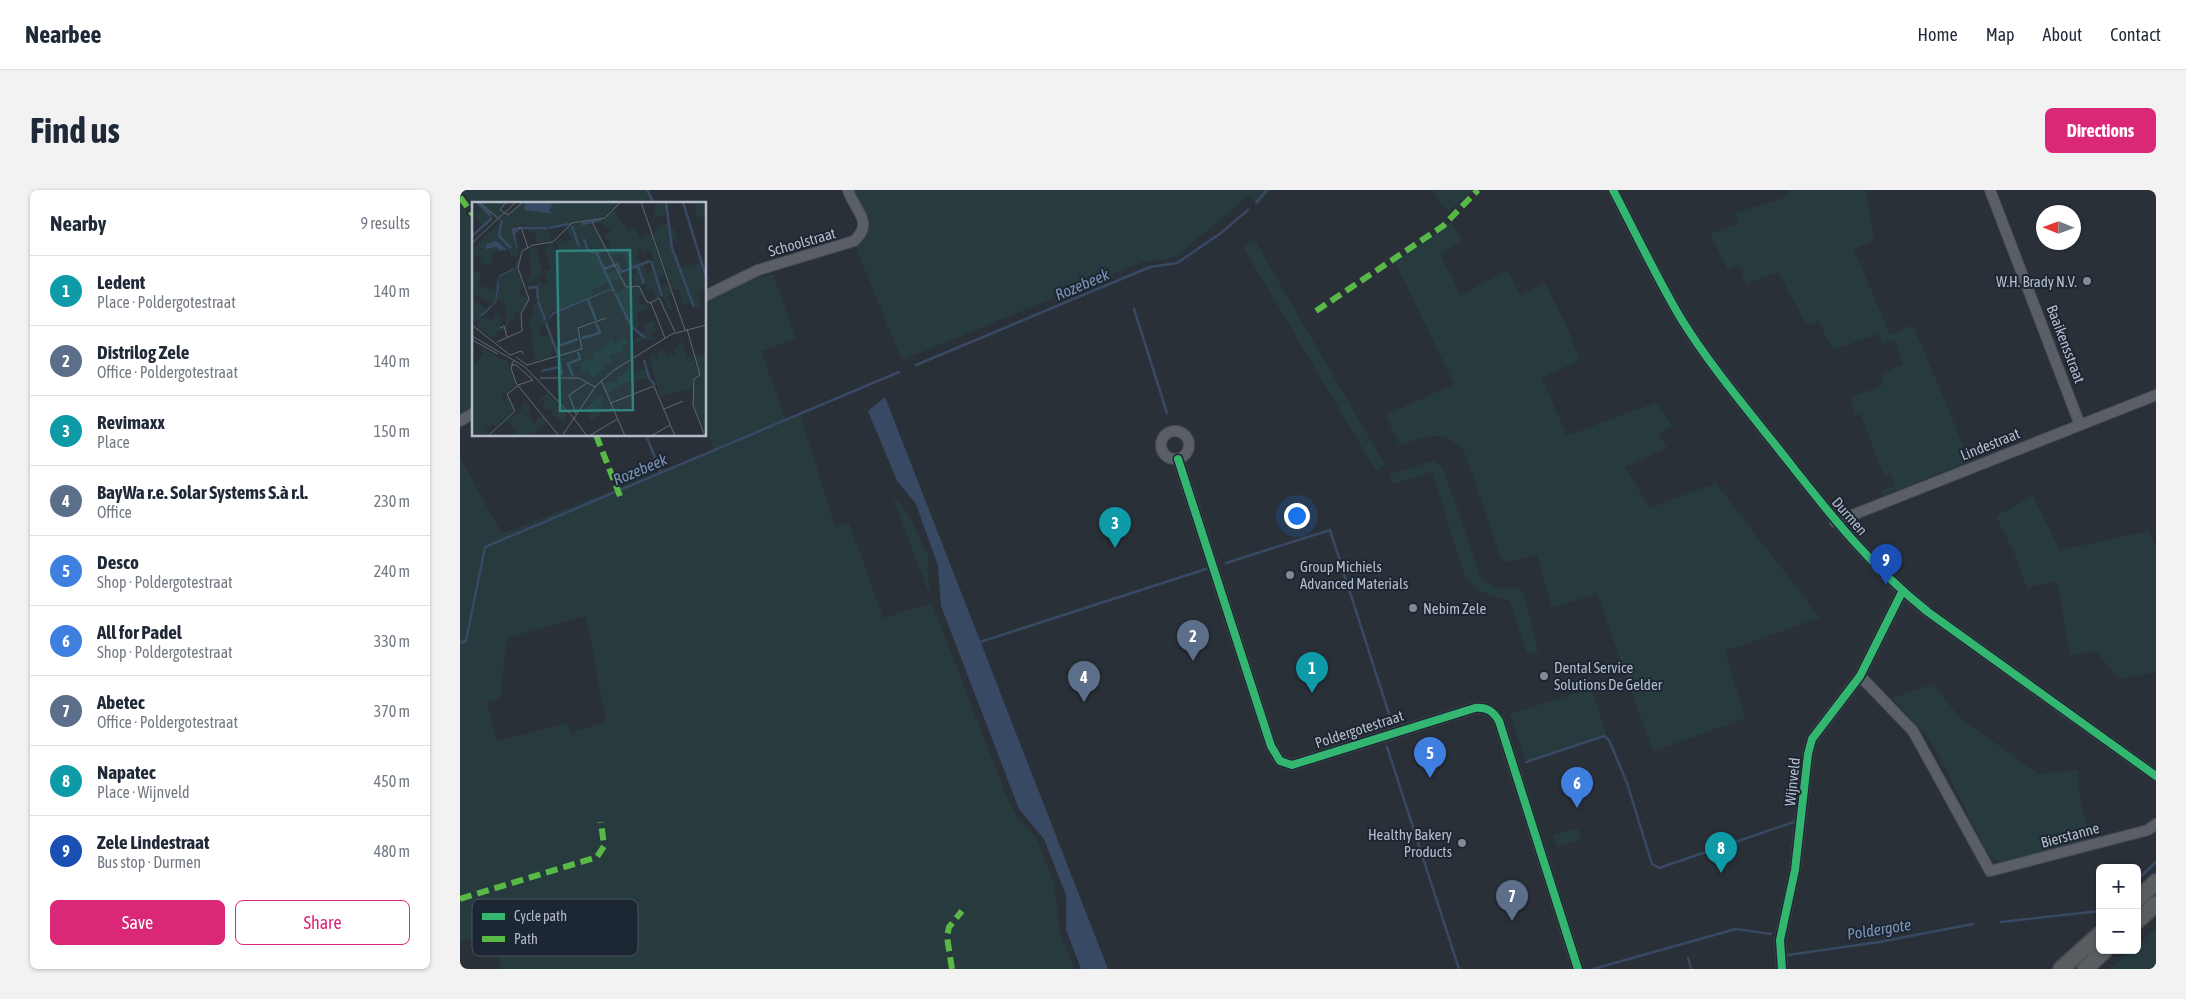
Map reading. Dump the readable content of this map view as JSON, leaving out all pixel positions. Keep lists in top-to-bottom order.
{
  "streets": {
    "street": [
      "Schoolstraat",
      "Baaikensstraat",
      "Lindestraat",
      "Durmen",
      "Poldergotestraat",
      "Wijnveld",
      "Bierstanne"
    ]
  },
  "crossings": [
    ["Baaikensstraat", "Lindestraat"],
    ["Lindestraat", "Durmen"],
    ["Durmen", "Wijnveld"],
    ["Wijnveld", "Bierstanne"]
  ],
  "water": ["Rozebeek", "Poldergote"],
  "places": [
    "W.H. Brady N.V.",
    "Group Michiels Advanced Materials",
    "Nebim Zele",
    "Dental Service Solutions De Gelder",
    "Healthy Bakery Products"
  ],
  "legend": ["Cycle path", "Path"],
  "north": "left",
  "page": {
    "header": "Nearbee",
    "nav": [
      "Home",
      "Map",
      "About",
      "Contact"
    ],
    "buttons": [
      "Directions",
      ["Save", "Share"]
    ],
    "title": "Find us",
    "heading": ["Nearby", "9 results"],
    "list": [
      {
        "mark": "1",
        "name": "Ledent",
        "note": "Place · Poldergotestraat",
        "value": "140 m"
      },
      {
        "mark": "2",
        "name": "Distrilog Zele",
        "note": "Office · Poldergotestraat",
        "value": "140 m"
      },
      {
        "mark": "3",
        "name": "Revimaxx",
        "note": "Place",
        "value": "150 m"
      },
      {
        "mark": "4",
        "name": "BayWa r.e. Solar Systems S.à r.l.",
        "note": "Office",
        "value": "230 m"
      },
      {
        "mark": "5",
        "name": "Desco",
        "note": "Shop · Poldergotestraat",
        "value": "240 m"
      },
      {
        "mark": "6",
        "name": "All for Padel",
        "note": "Shop · Poldergotestraat",
        "value": "330 m"
      },
      {
        "mark": "7",
        "name": "Abetec",
        "note": "Office · Poldergotestraat",
        "value": "370 m"
      },
      {
        "mark": "8",
        "name": "Napatec",
        "note": "Place · Wijnveld",
        "value": "450 m"
      },
      {
        "mark": "9",
        "name": "Zele Lindestraat",
        "note": "Bus stop · Durmen",
        "value": "480 m"
      }
    ],
    "pins": [
      "3",
      "9",
      "2",
      "1",
      "4",
      "5",
      "6",
      "8",
      "7"
    ],
    "map_buttons": ["+", "−"]
  }
}
